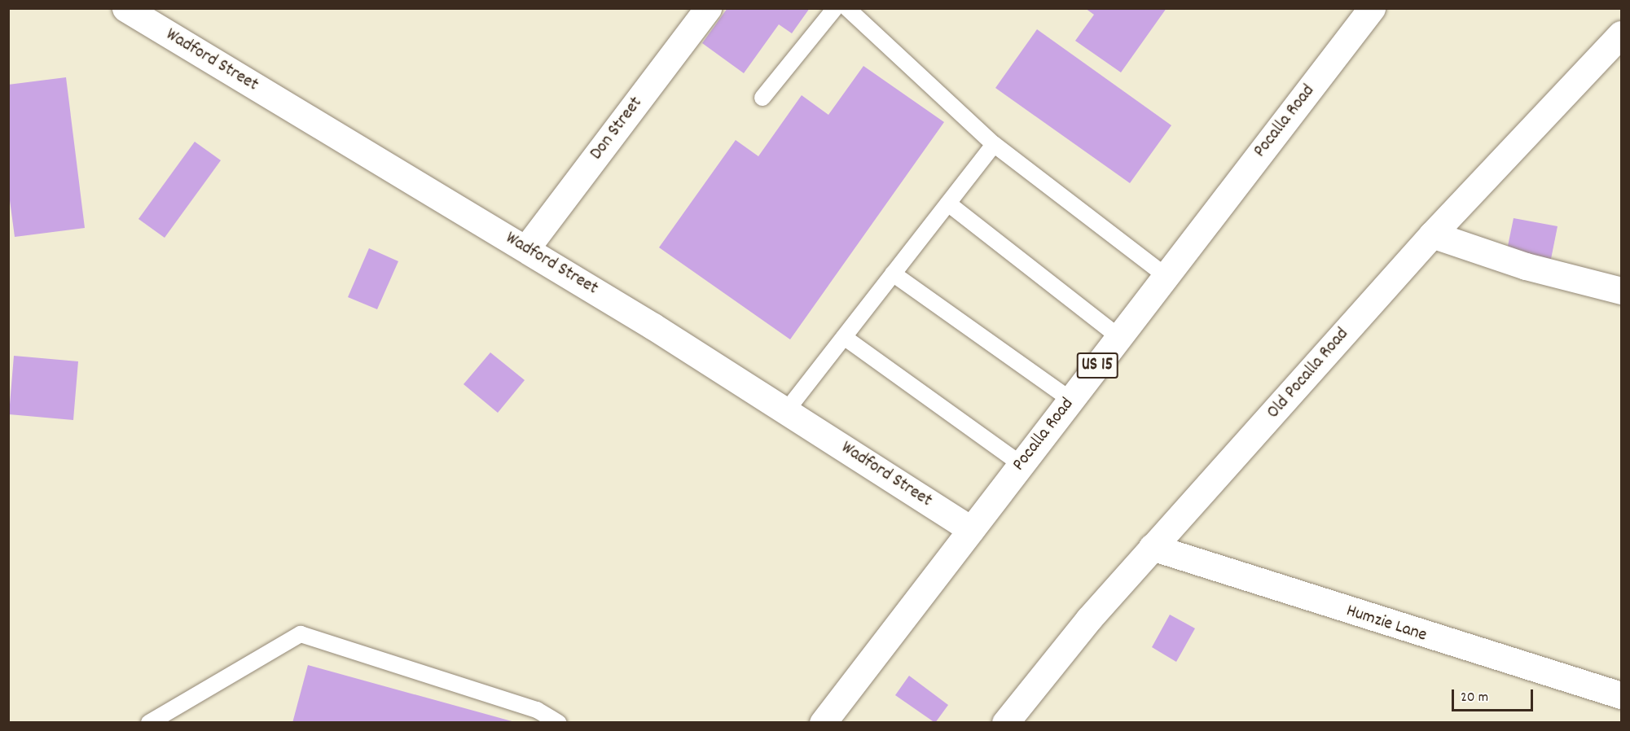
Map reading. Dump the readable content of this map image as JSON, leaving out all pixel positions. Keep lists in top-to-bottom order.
{
  "streets": {
    "street": [
      "Wadford Street",
      "Pocalla Road",
      "Don Street",
      "US 15",
      "Old Pocalla Road",
      "Humzie Lane"
    ]
  },
  "crossings": [
    ["Wadford Street", "Pocalla Road"],
    ["Wadford Street", "Don Street"],
    ["Old Pocalla Road", "Humzie Lane"]
  ],
  "scale_bar": "20 m"
}
